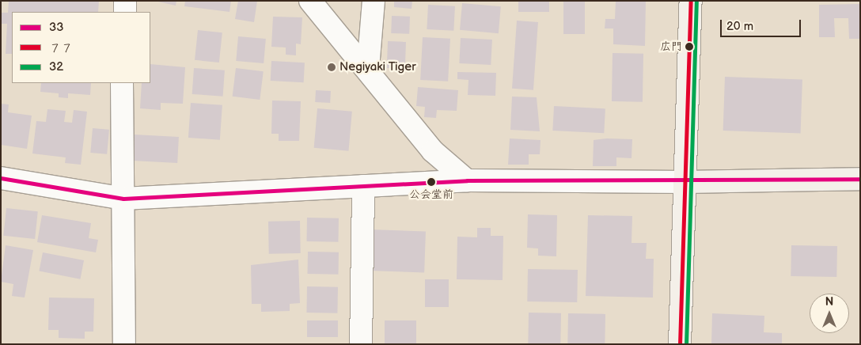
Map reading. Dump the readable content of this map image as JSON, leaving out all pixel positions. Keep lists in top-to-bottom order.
{
  "places": ["広門", "Negiyaki Tiger", "公会堂前"],
  "lines": ["transit line ７７", "transit line 32", "transit line 33"],
  "legend": ["33", "７７", "32"],
  "scale_bar": "20 m",
  "north": "top"
}
